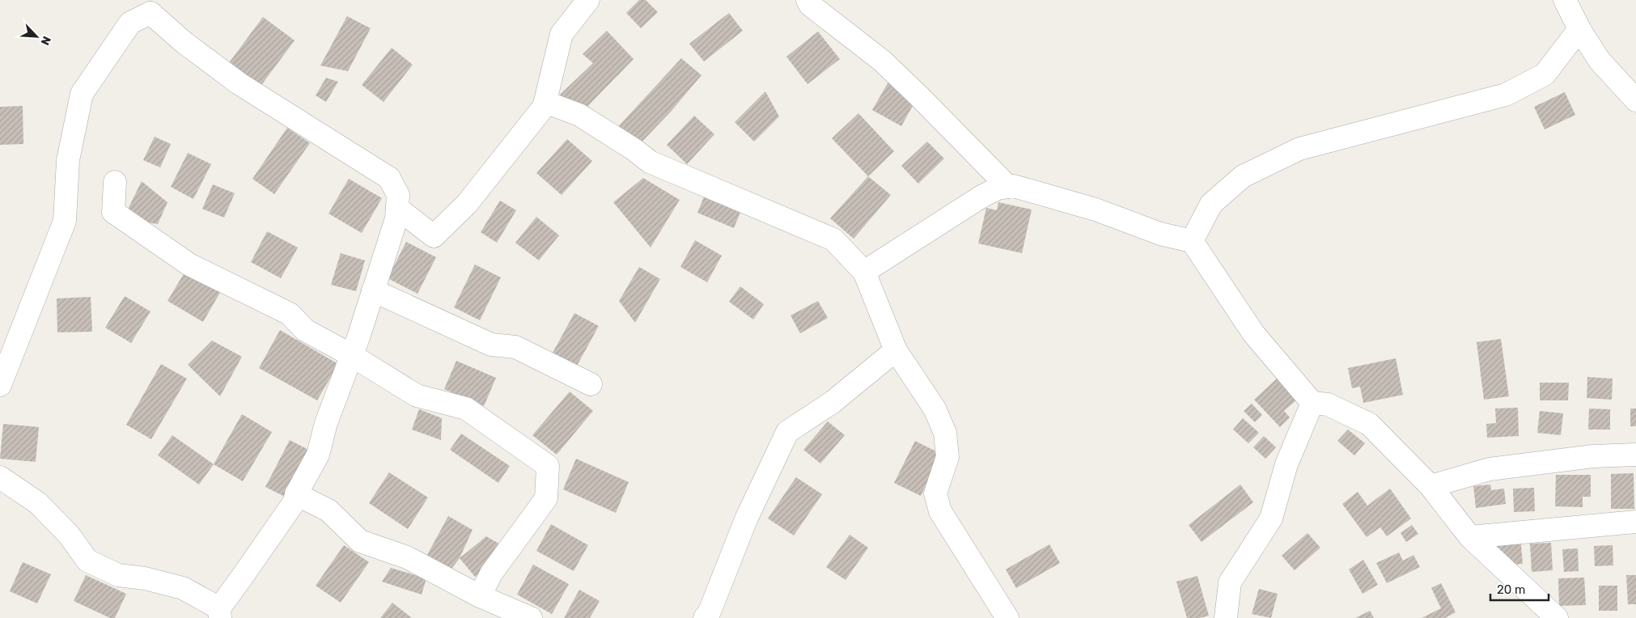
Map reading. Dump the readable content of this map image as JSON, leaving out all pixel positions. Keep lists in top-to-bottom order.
{
  "scale_bar": "20 m",
  "north": "bottom right"
}
